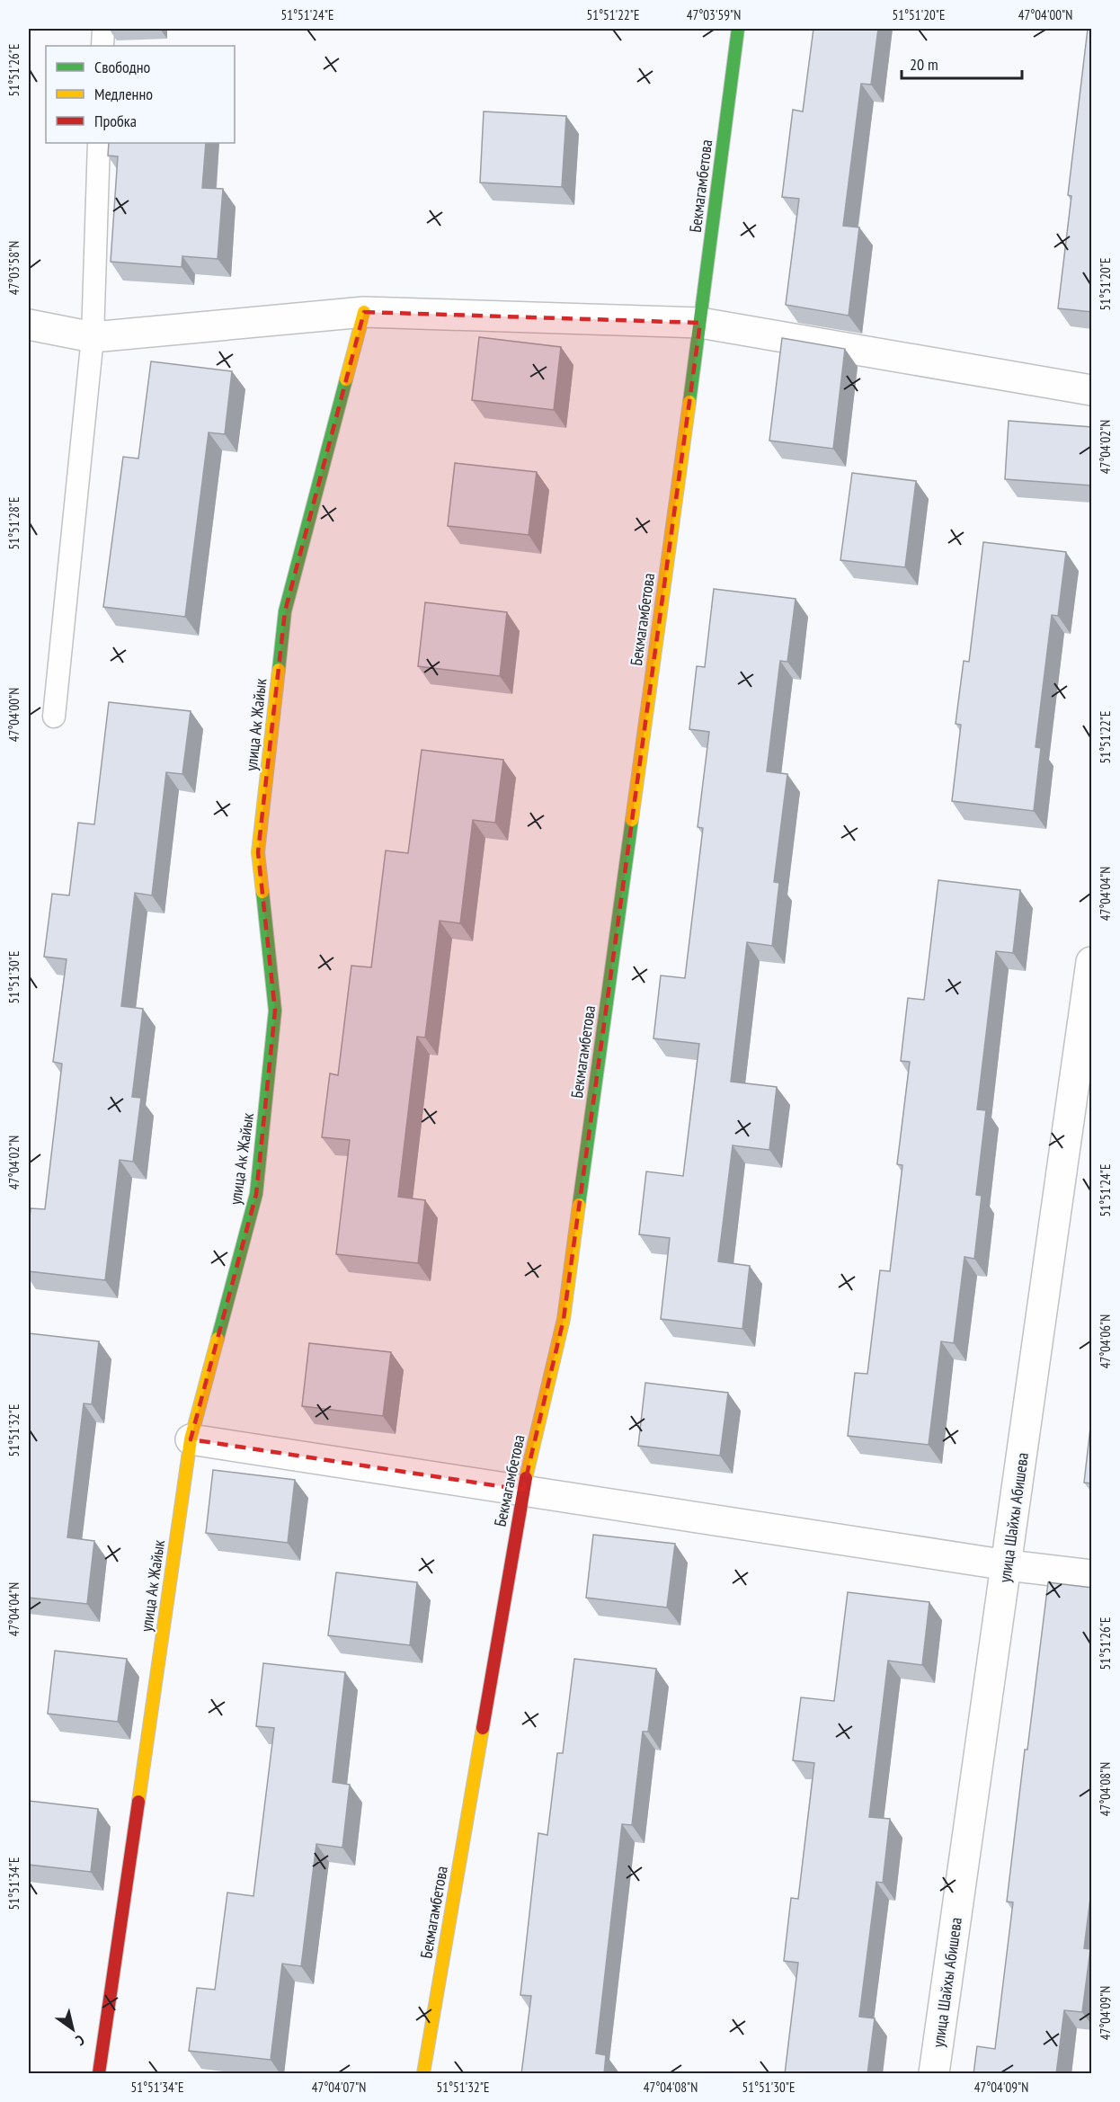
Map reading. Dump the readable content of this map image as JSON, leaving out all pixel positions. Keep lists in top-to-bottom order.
{
  "streets": {
    "street": ["Бекмагамбетова", "улица Ак Жайык", "улица Шайхы Абишева"]
  },
  "legend": ["Свободно", "Медленно", "Пробка"],
  "scale_bar": "20 m",
  "north": "bottom right",
  "coordinates": [
    "51°51'24\"E",
    "51°51'22\"E",
    "47°03'59\"N",
    "51°51'20\"E",
    "47°04'00\"N",
    "51°51'26\"E",
    "47°03'58\"N",
    "47°04'02\"N",
    "51°51'28\"E",
    "47°04'04\"N",
    "51°51'30\"E",
    "47°04'06\"N",
    "51°51'32\"E",
    "47°04'08\"N",
    "51°51'34\"E",
    "47°04'09\"N",
    "47°04'07\"N"
  ]
}
